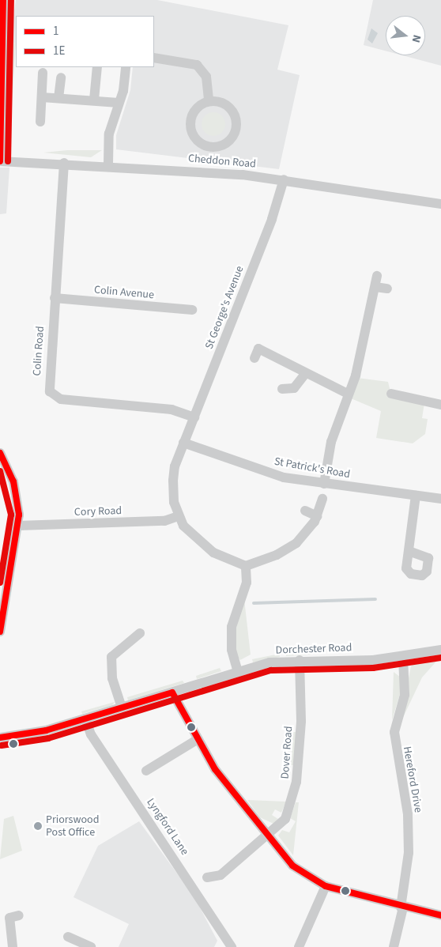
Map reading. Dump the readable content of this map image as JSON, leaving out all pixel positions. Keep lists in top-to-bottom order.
{
  "streets": {
    "street": [
      "Cheddon Road",
      "Colin Avenue",
      "St George's Avenue",
      "Colin Road",
      "St Patrick's Road",
      "Cory Road",
      "Dorchester Road",
      "Dover Road",
      "Hereford Drive",
      "Lyngford Lane"
    ]
  },
  "crossings": [
    ["Cheddon Road", "St George's Avenue"],
    ["Cheddon Road", "Colin Road"],
    ["Colin Avenue", "Colin Road"],
    ["St George's Avenue", "Colin Road"],
    ["St George's Avenue", "St Patrick's Road"],
    ["St George's Avenue", "Cory Road"],
    ["Dorchester Road", "Dover Road"],
    ["Dorchester Road", "Hereford Drive"],
    ["Dorchester Road", "Lyngford Lane"]
  ],
  "places": ["Priorswood Post Office"],
  "lines": ["transit line 1", "transit line 1E"],
  "legend": ["1", "1E"],
  "north": "right"
}
